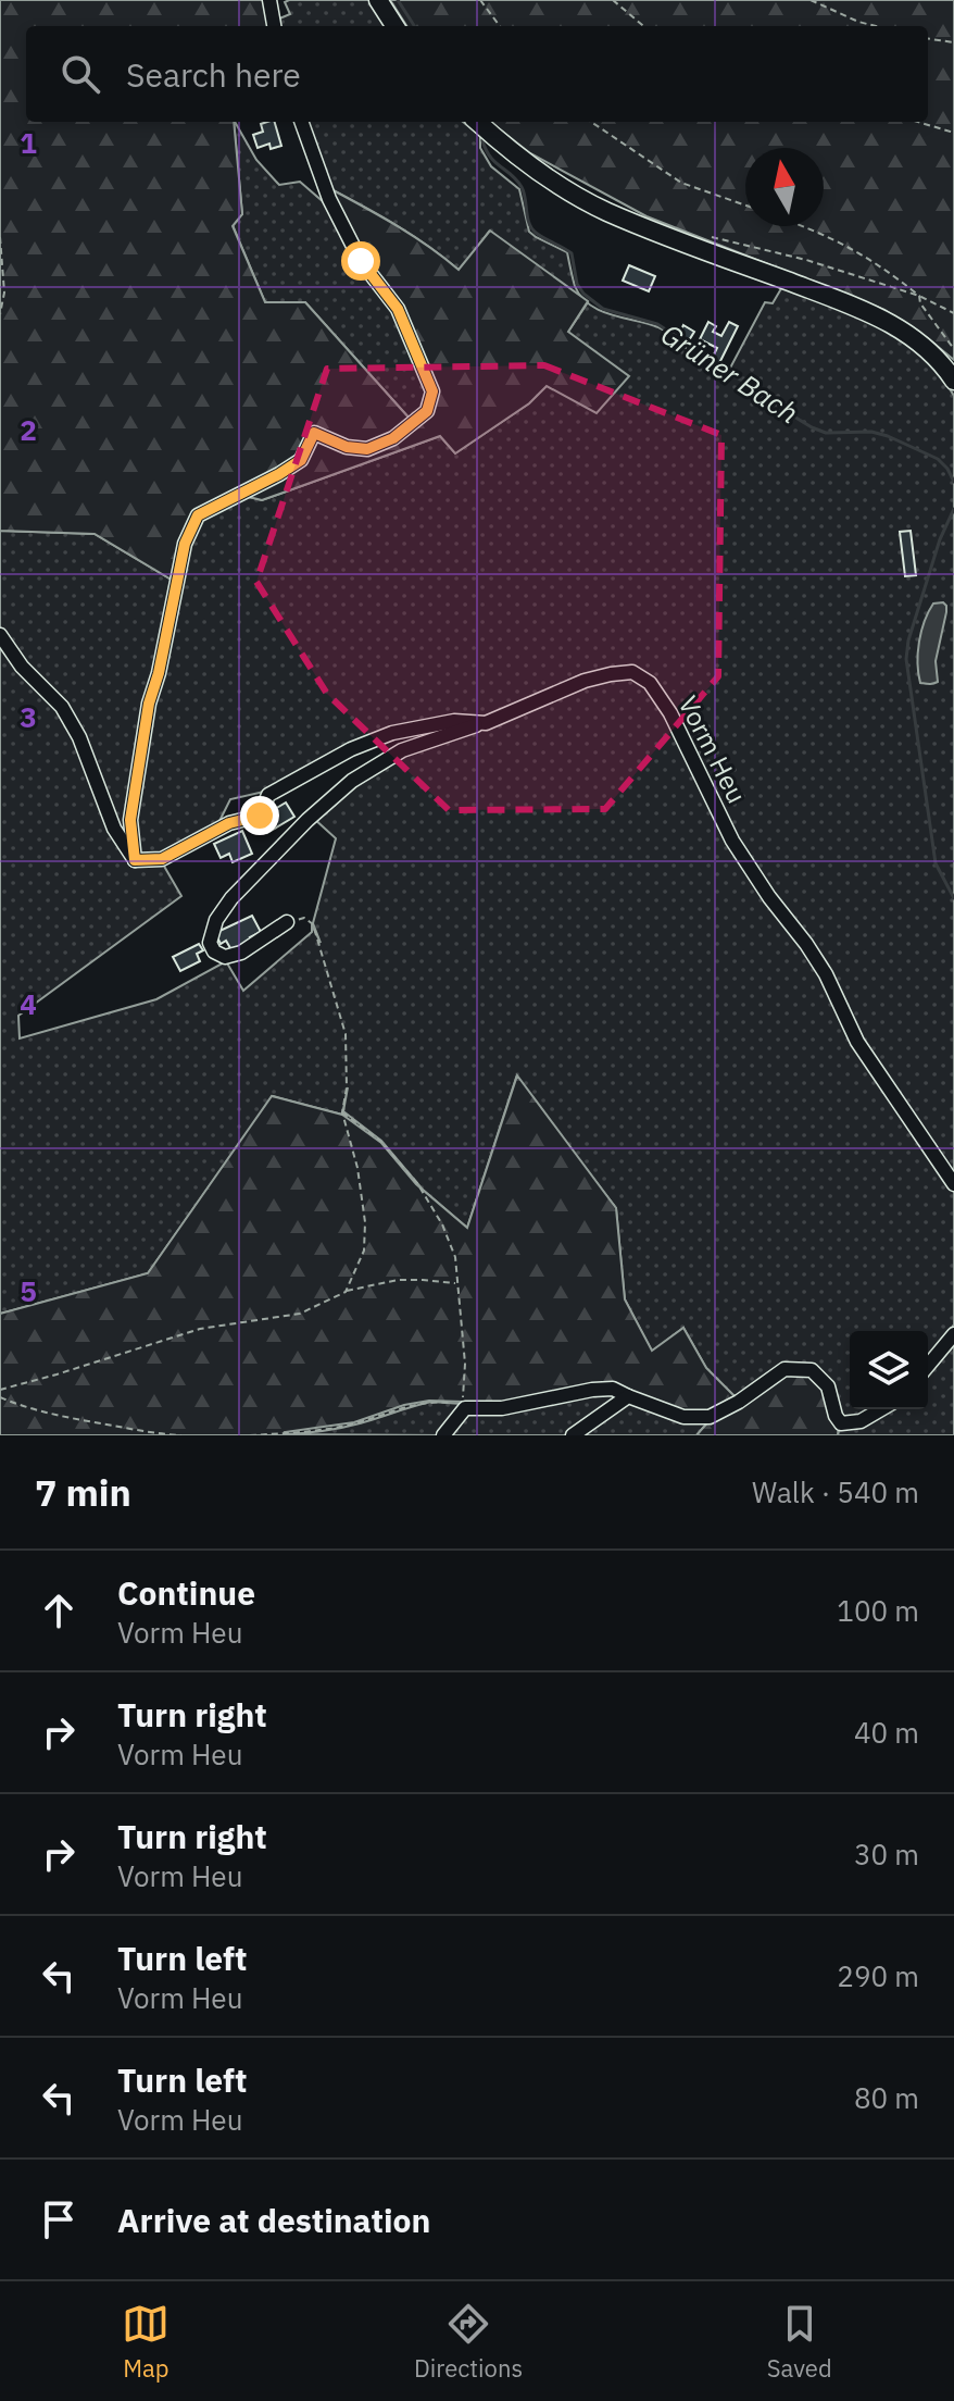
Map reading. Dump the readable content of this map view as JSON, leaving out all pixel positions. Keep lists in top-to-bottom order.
{
  "streets": {
    "street": ["Vorm Heu"]
  },
  "water": ["Grüner Bach"],
  "north": "top",
  "page": {
    "search": "Search here",
    "heading": ["7 min", "Walk · 540 m"],
    "list": [
      ["Continue", "Vorm Heu", "100 m"],
      ["Turn right", "Vorm Heu", "40 m"],
      ["Turn right", "Vorm Heu", "30 m"],
      ["Turn left", "Vorm Heu", "290 m"],
      ["Turn left", "Vorm Heu", "80 m"],
      "Arrive at destination"
    ],
    "nav": ["Map", "Directions", "Saved"]
  },
  "grid": {
    "rows": [
      "1",
      "2",
      "3",
      "4",
      "5"
    ]
  }
}
